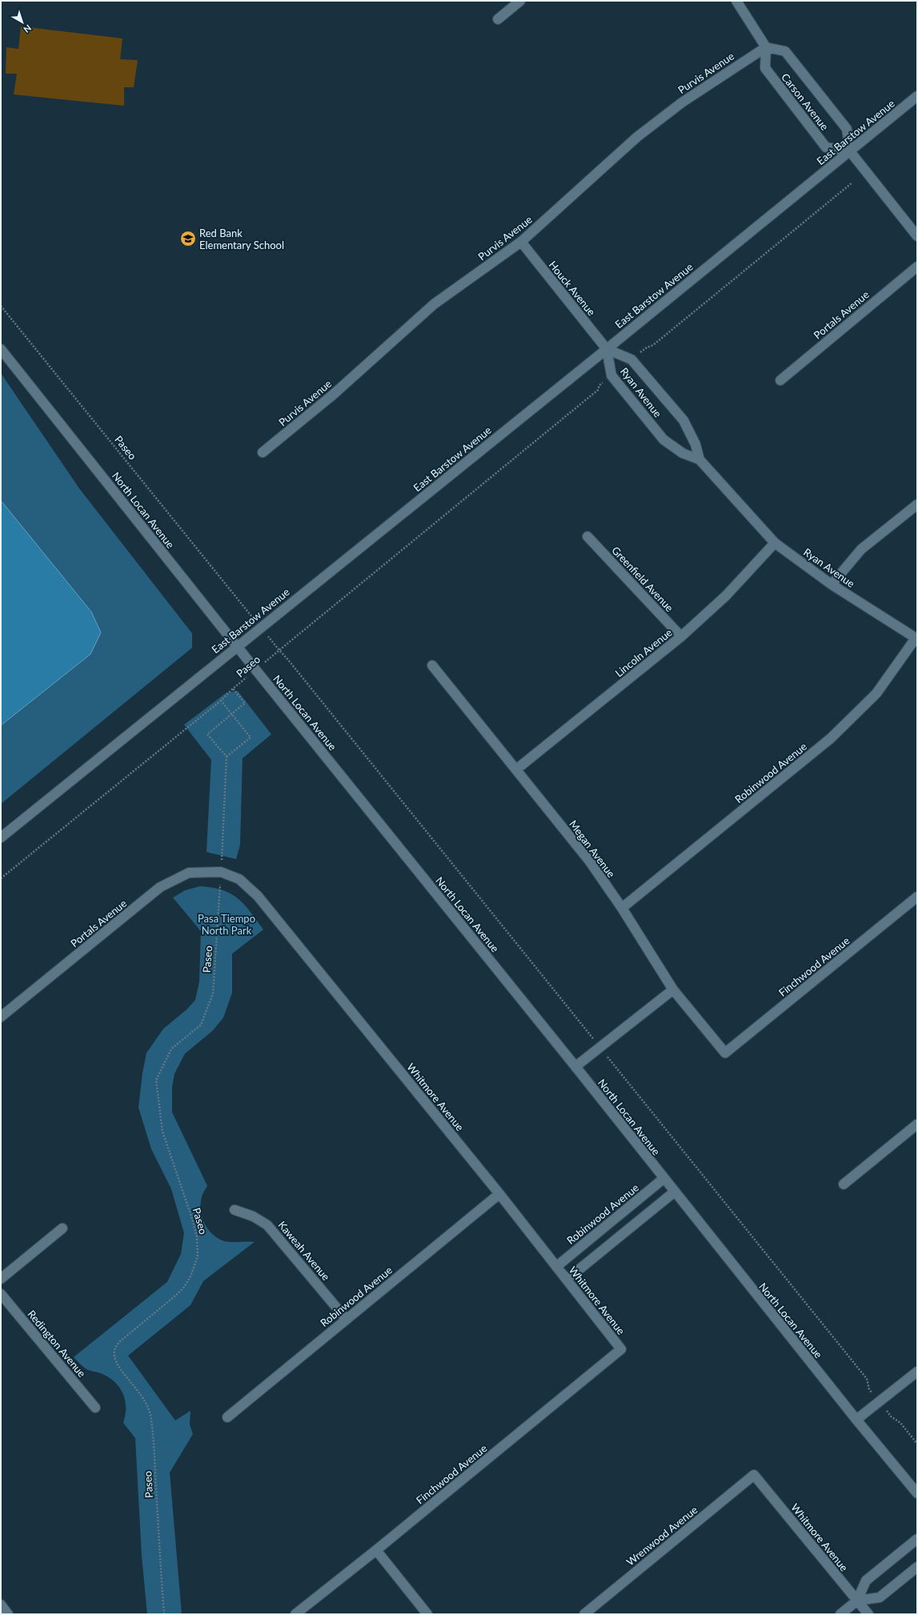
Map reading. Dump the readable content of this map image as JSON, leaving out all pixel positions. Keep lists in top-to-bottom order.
{
  "streets": {
    "street": [
      "Purvis Avenue",
      "Carson Avenue",
      "East Barstow Avenue",
      "Houck Avenue",
      "Portals Avenue",
      "Ryan Avenue",
      "North Locan Avenue",
      "Greenfield Avenue",
      "Lincoln Avenue",
      "Robinwood Avenue",
      "Megan Avenue",
      "Finchwood Avenue",
      "Whitmore Avenue",
      "Kaweah Avenue",
      "Redington Avenue",
      "Wrenwood Avenue"
    ],
    "path": ["Paseo"]
  },
  "crossings": [
    ["Purvis Avenue", "Carson Avenue"],
    ["Purvis Avenue", "Houck Avenue"],
    ["Carson Avenue", "East Barstow Avenue"],
    ["East Barstow Avenue", "Houck Avenue"],
    ["East Barstow Avenue", "Ryan Avenue"],
    ["East Barstow Avenue", "Paseo"],
    ["East Barstow Avenue", "North Locan Avenue"],
    ["Houck Avenue", "Ryan Avenue"],
    ["Portals Avenue", "Paseo"],
    ["Portals Avenue", "Whitmore Avenue"],
    ["Ryan Avenue", "Lincoln Avenue"],
    ["Ryan Avenue", "Robinwood Avenue"],
    ["Paseo", "North Locan Avenue"],
    ["Paseo", "Whitmore Avenue"],
    ["North Locan Avenue", "Robinwood Avenue"],
    ["Greenfield Avenue", "Lincoln Avenue"],
    ["Lincoln Avenue", "Megan Avenue"],
    ["Robinwood Avenue", "Megan Avenue"],
    ["Robinwood Avenue", "Whitmore Avenue"],
    ["Robinwood Avenue", "Kaweah Avenue"],
    ["Megan Avenue", "Finchwood Avenue"],
    ["Finchwood Avenue", "Whitmore Avenue"],
    ["Whitmore Avenue", "Wrenwood Avenue"]
  ],
  "parks": ["Pasa Tiempo North Park"],
  "places": {
    "school or university": ["Red Bank Elementary School"]
  },
  "north": "bottom right"
}
